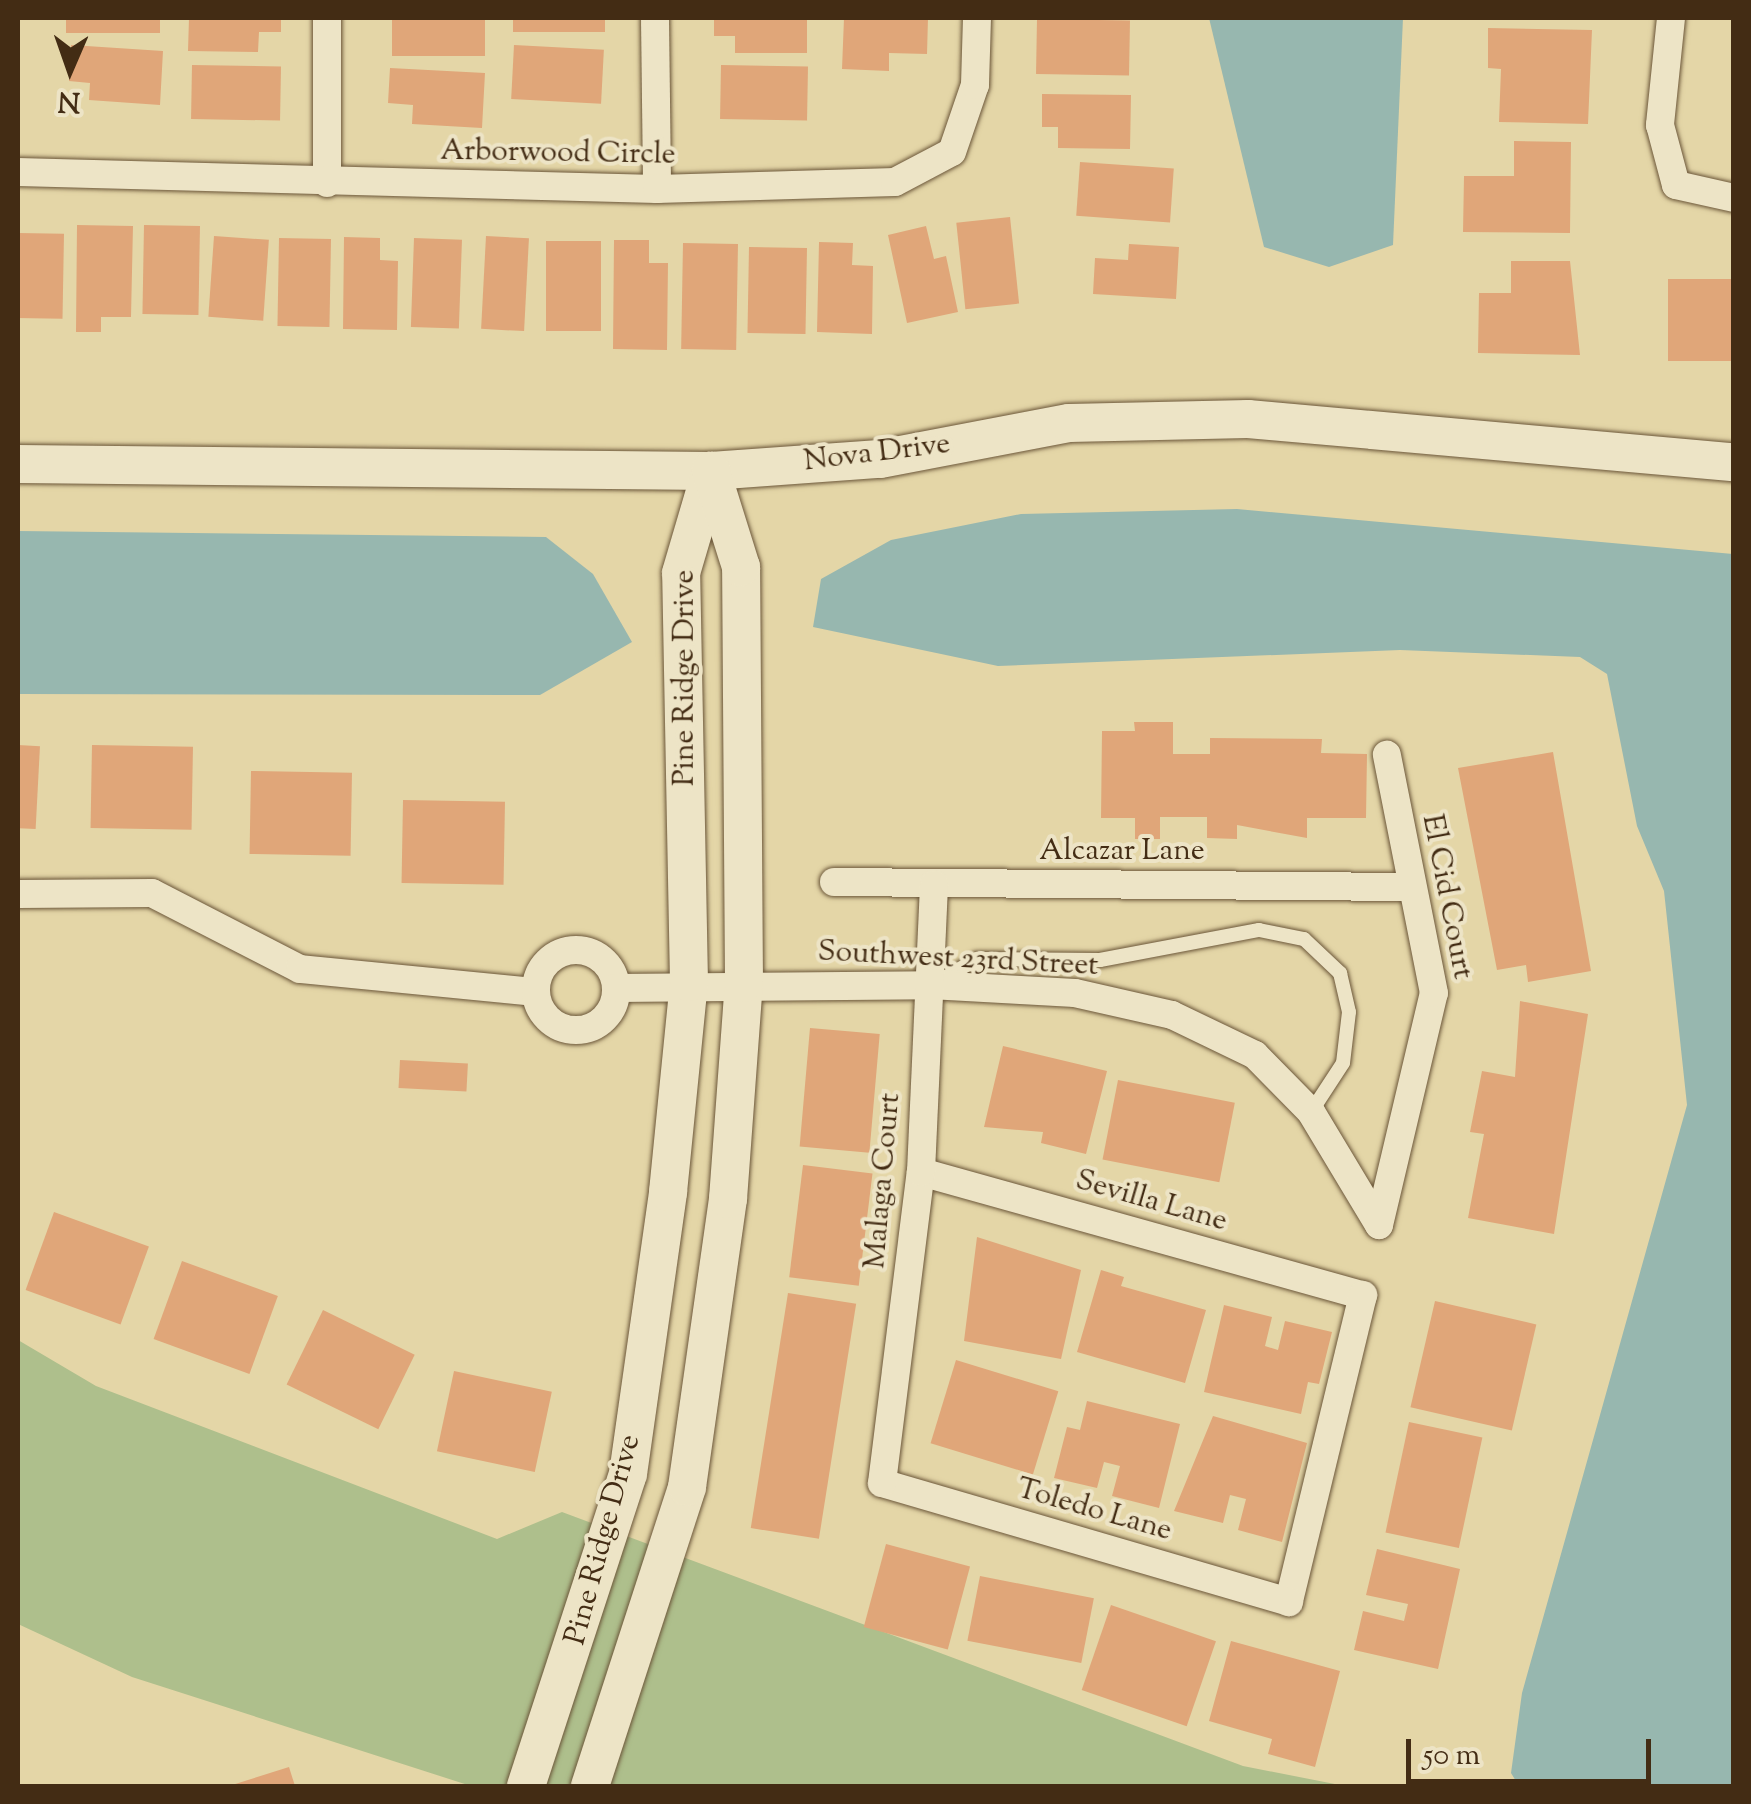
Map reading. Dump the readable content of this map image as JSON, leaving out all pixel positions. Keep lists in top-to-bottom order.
{
  "streets": {
    "street": [
      "Arborwood Circle",
      "Nova Drive",
      "Pine Ridge Drive",
      "Alcazar Lane",
      "El Cid Court",
      "Southwest 23rd Street",
      "Malaga Court",
      "Sevilla Lane",
      "Toledo Lane"
    ]
  },
  "crossings": [
    ["Nova Drive", "Pine Ridge Drive"],
    ["Pine Ridge Drive", "Southwest 23rd Street"],
    ["Alcazar Lane", "El Cid Court"],
    ["Alcazar Lane", "Malaga Court"],
    ["El Cid Court", "Southwest 23rd Street"],
    ["Southwest 23rd Street", "Malaga Court"],
    ["Malaga Court", "Sevilla Lane"],
    ["Malaga Court", "Toledo Lane"],
    ["Sevilla Lane", "Toledo Lane"]
  ],
  "scale_bar": "50 m",
  "north": "bottom"
}
